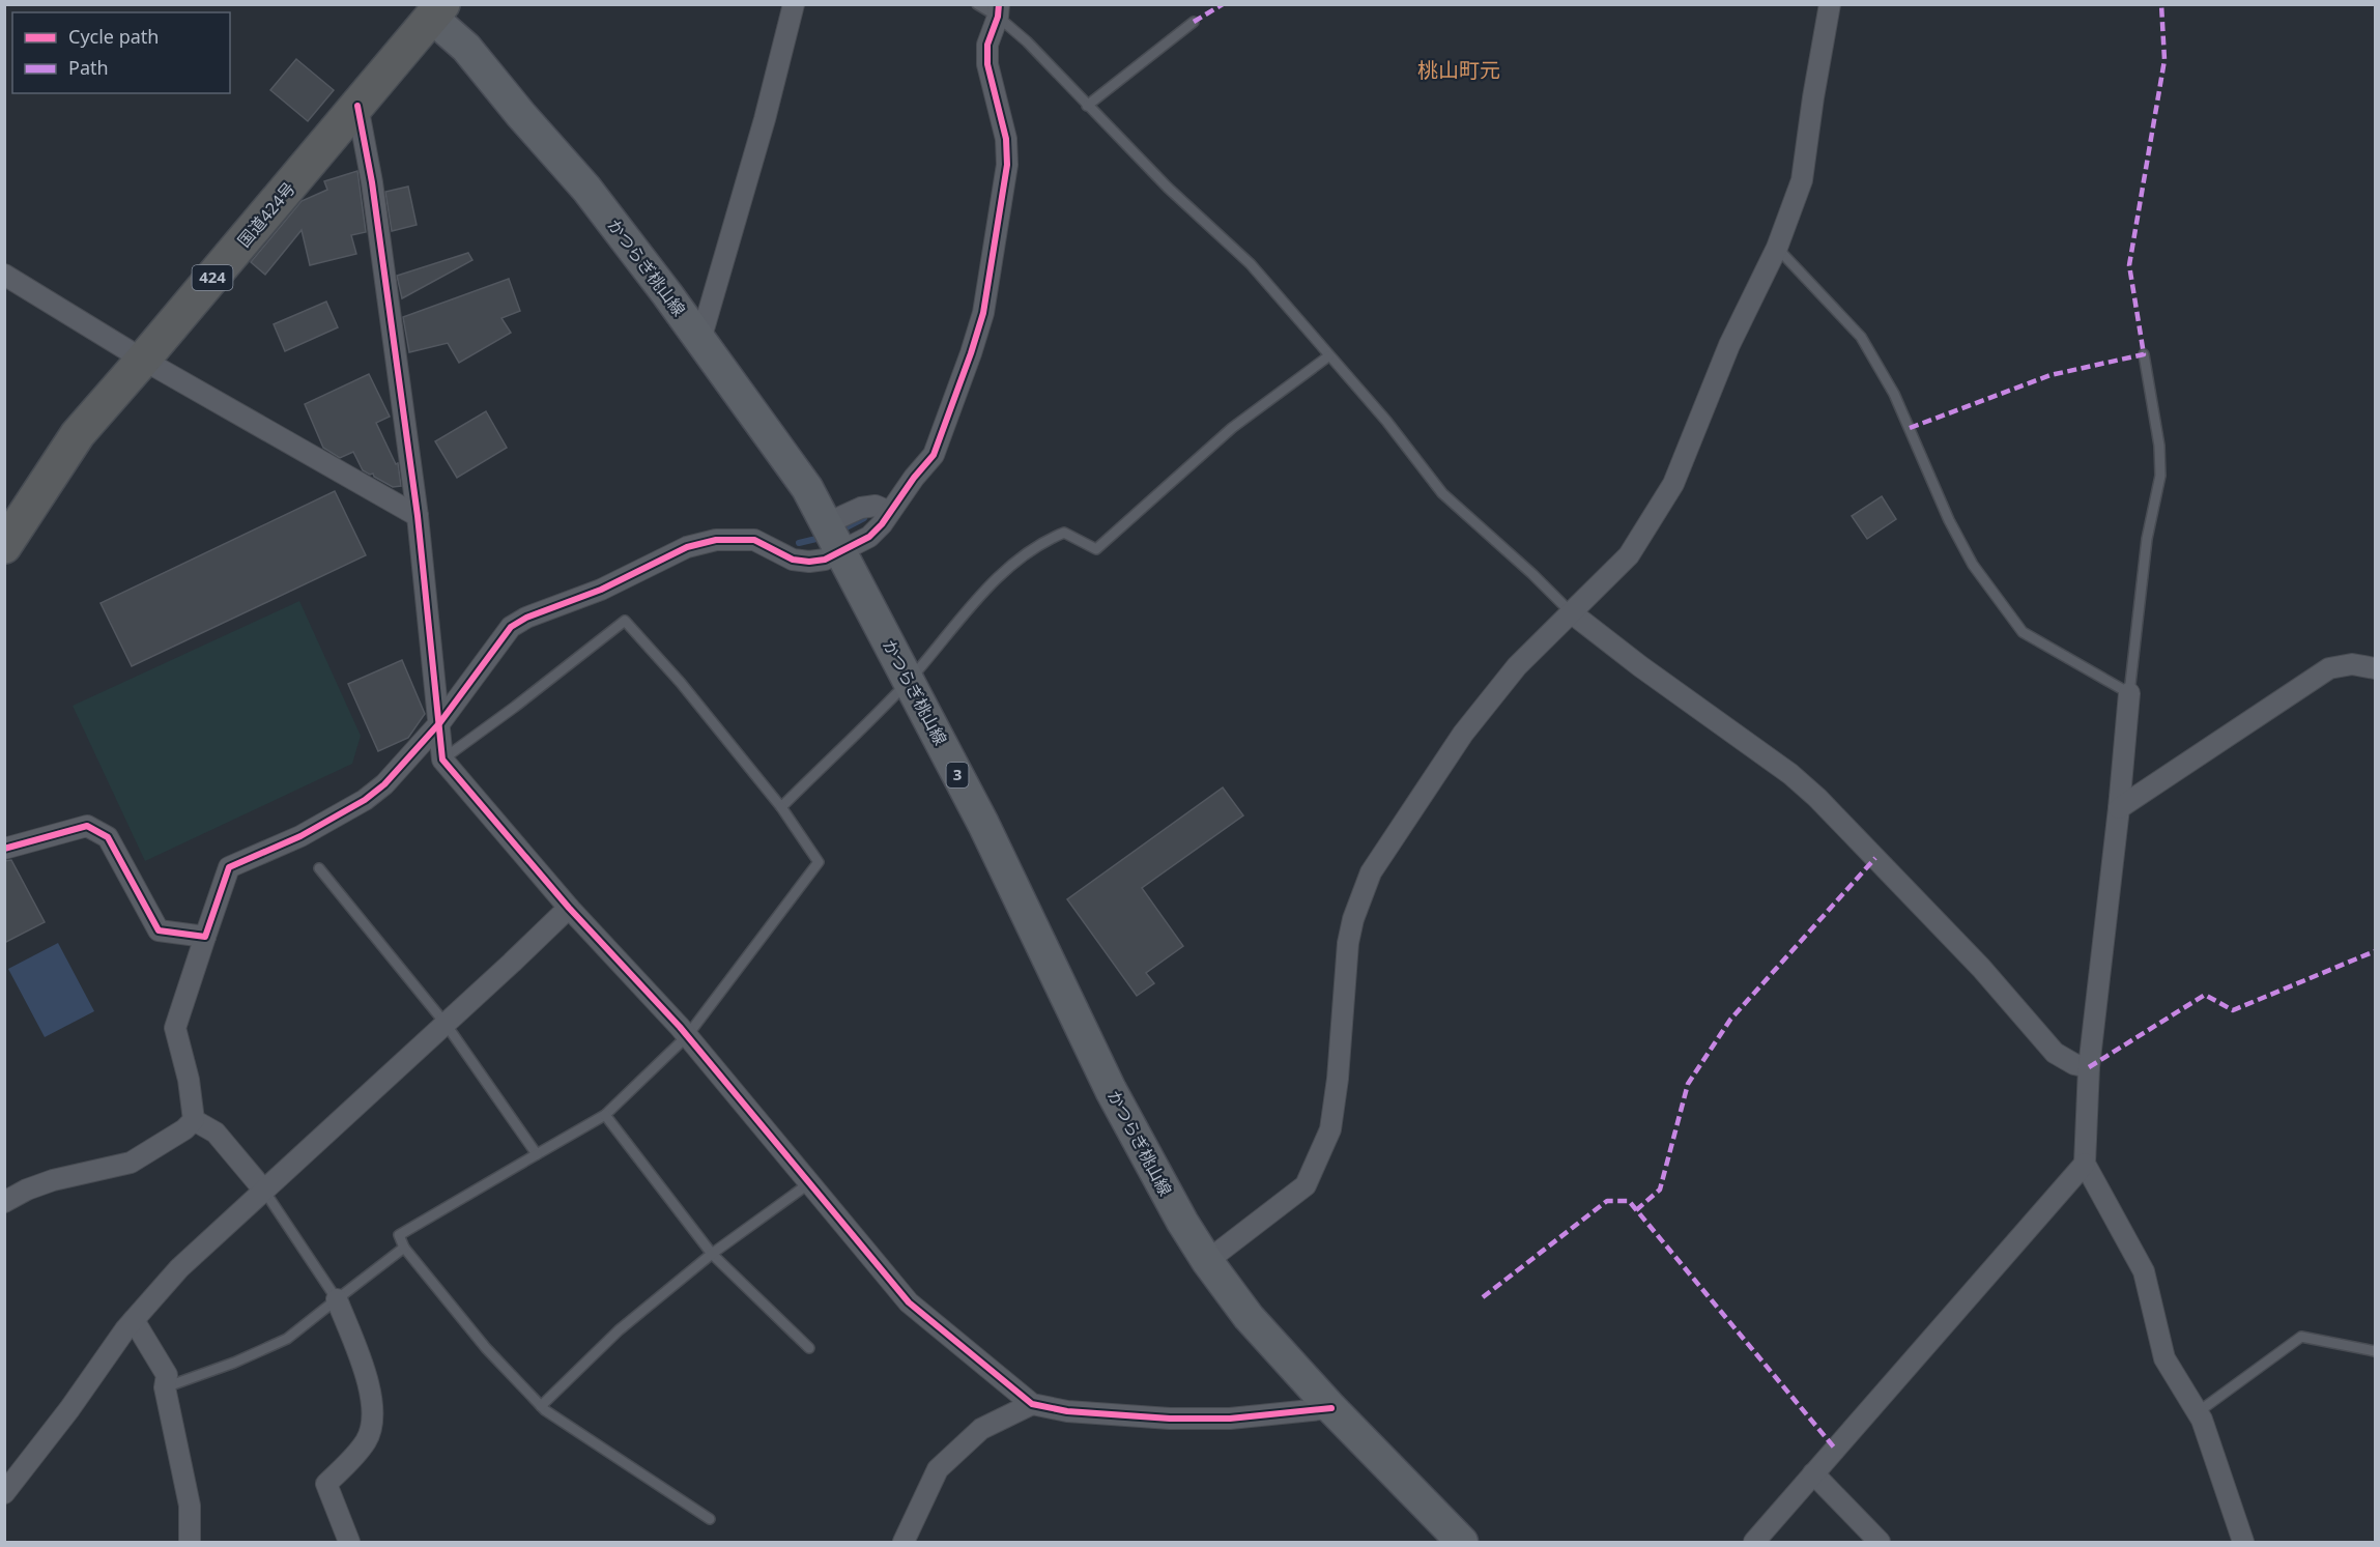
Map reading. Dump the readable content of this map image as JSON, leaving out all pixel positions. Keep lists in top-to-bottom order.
{
  "streets": {
    "highway": ["国道424号", "424"],
    "main road": ["かつらぎ桃山線", "3"]
  },
  "crossings": [
    ["国道424号", "かつらぎ桃山線"]
  ],
  "districts": ["桃山町元"],
  "legend": ["Cycle path", "Path"]
}
